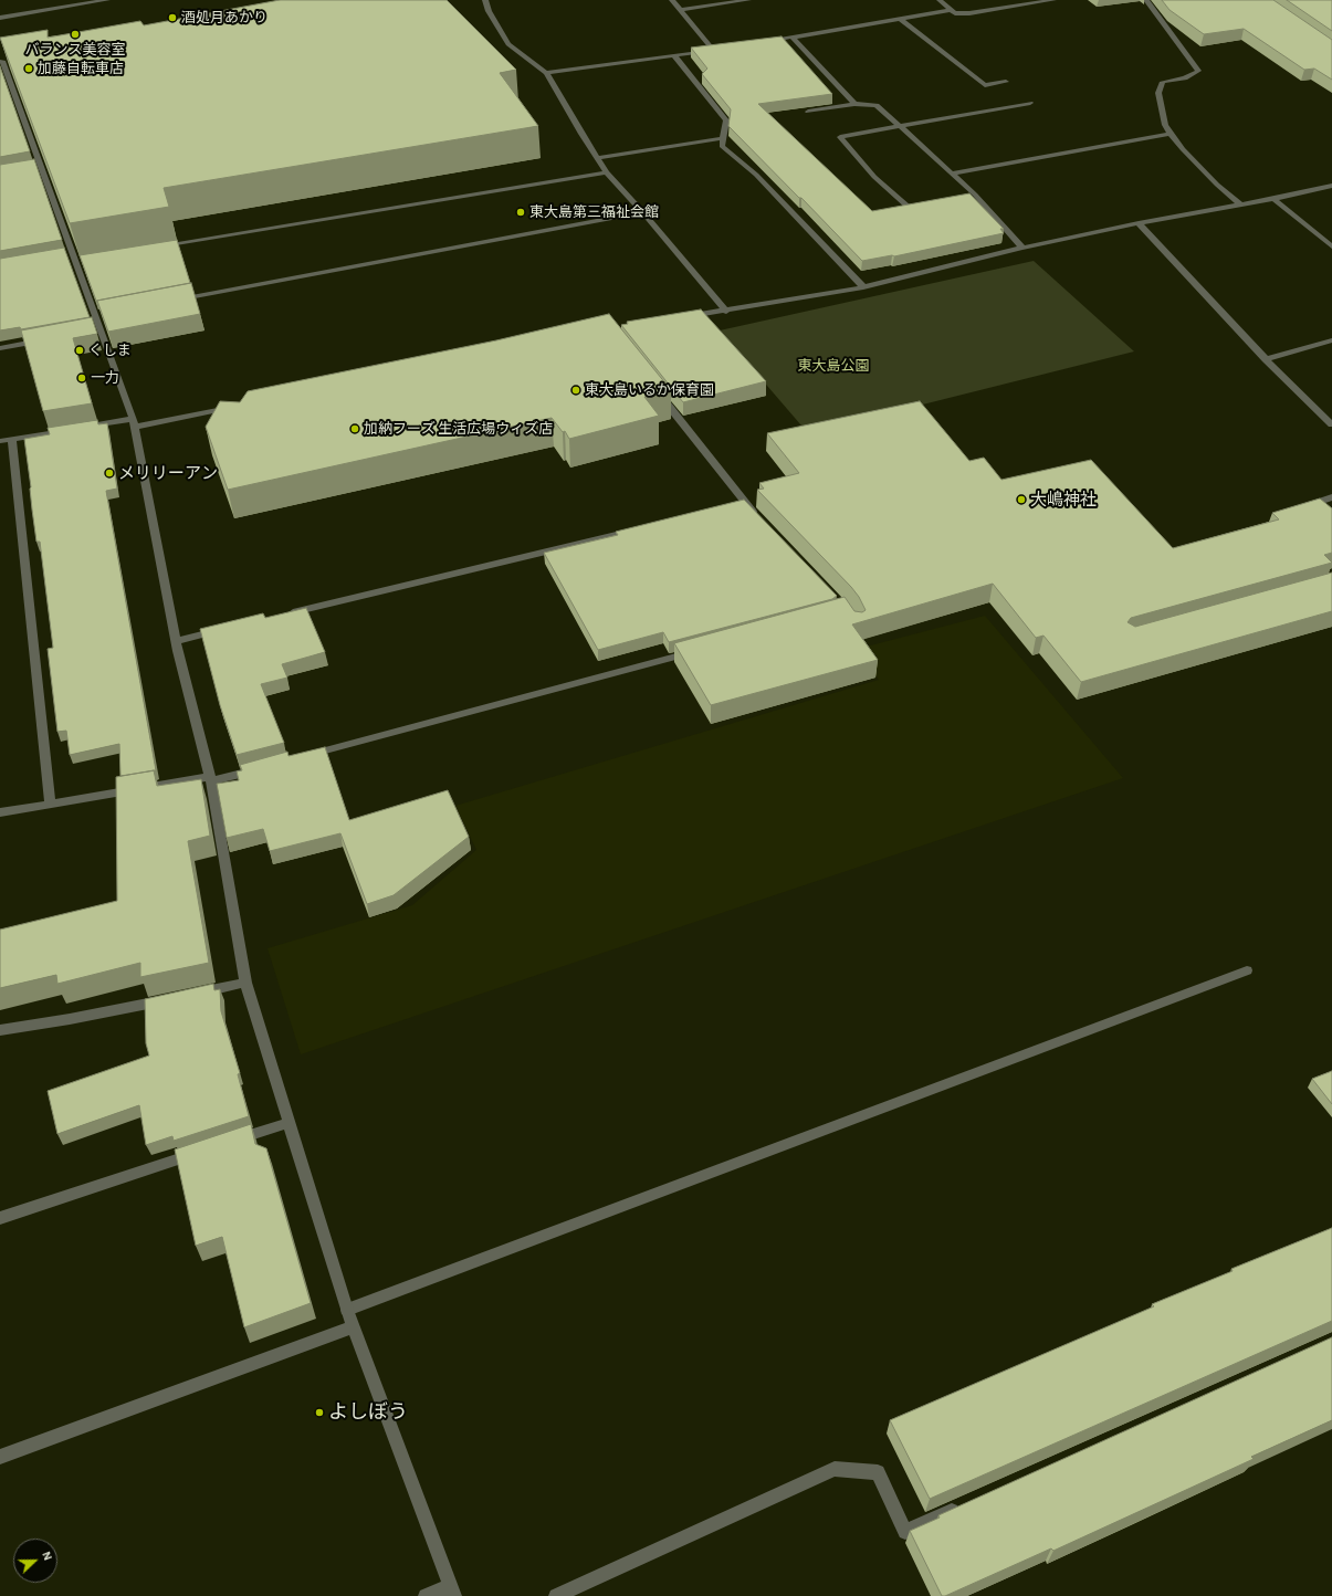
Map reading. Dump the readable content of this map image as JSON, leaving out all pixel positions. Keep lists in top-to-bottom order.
{
  "parks": ["東大島公園"],
  "places": [
    "酒処月あかり",
    "バランス美容室",
    "加藤自転車店",
    "東大島第三福祉会館",
    "くしま",
    "一力",
    "東大島いるか保育園",
    "加納フーズ 生活広場ウィズ店",
    "メリリーアン",
    "大嶋神社",
    "よしぼう"
  ],
  "north": "right"
}
